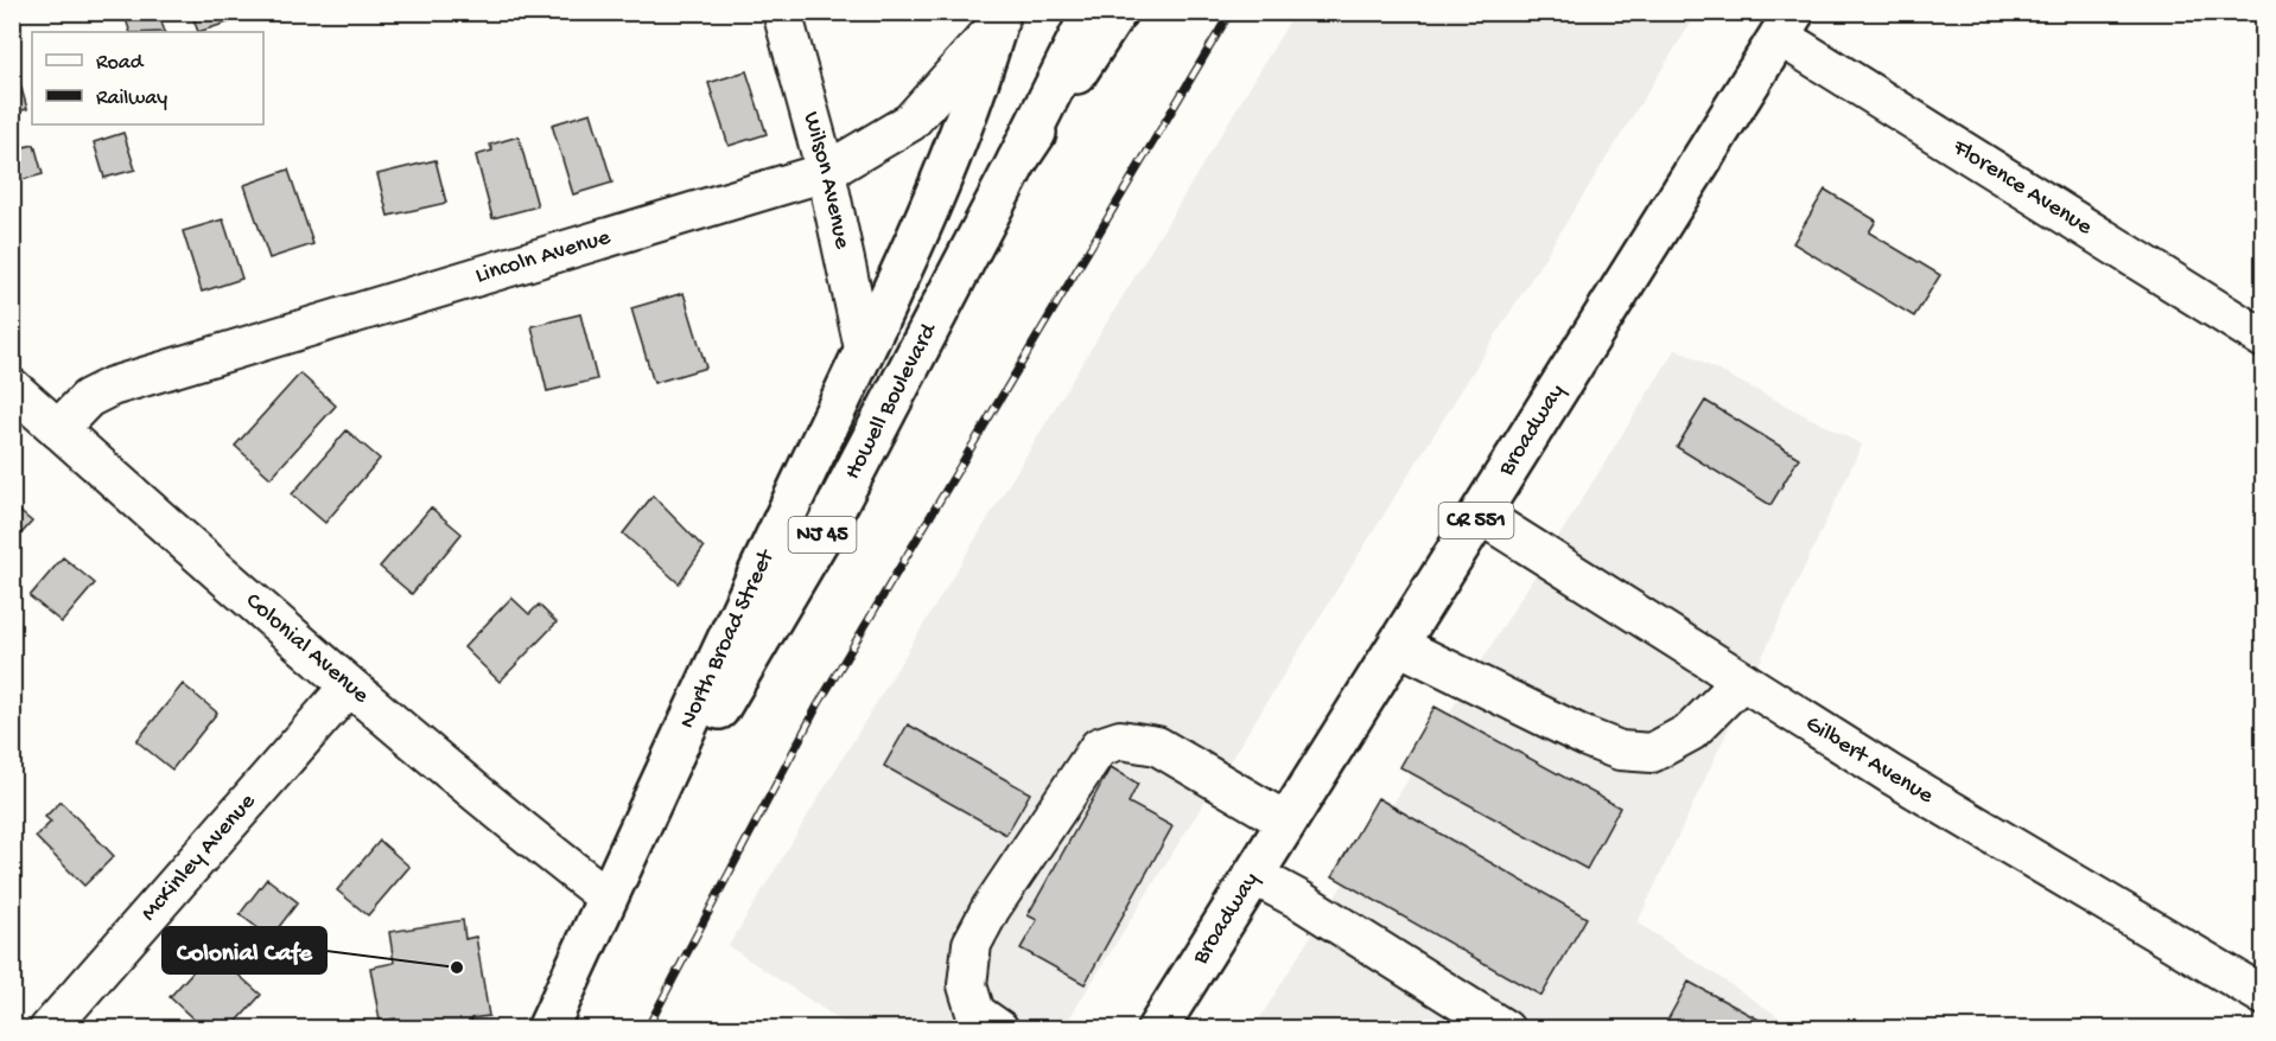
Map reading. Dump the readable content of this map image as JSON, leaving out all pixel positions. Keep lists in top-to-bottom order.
{
  "streets": {
    "main road": [
      "Howell Boulevard",
      "Broadway",
      "CR 551",
      "NJ 45",
      "North Broad Street"
    ],
    "street": [
      "Wilson Avenue",
      "Florence Avenue",
      "Lincoln Avenue",
      "Colonial Avenue",
      "Gilbert Avenue",
      "McKinley Avenue"
    ]
  },
  "crossings": [
    ["Wilson Avenue", "Lincoln Avenue"],
    ["Wilson Avenue", "North Broad Street"],
    ["Florence Avenue", "Broadway"],
    ["Lincoln Avenue", "North Broad Street"],
    ["Lincoln Avenue", "Colonial Avenue"],
    ["Howell Boulevard", "NJ 45"],
    ["Howell Boulevard", "North Broad Street"],
    ["Howell Boulevard", "Colonial Avenue"],
    ["Broadway", "Gilbert Avenue"],
    ["North Broad Street", "Colonial Avenue"],
    ["Colonial Avenue", "McKinley Avenue"]
  ],
  "places": ["Colonial Cafe"],
  "legend": ["Road", "Railway"]
}
